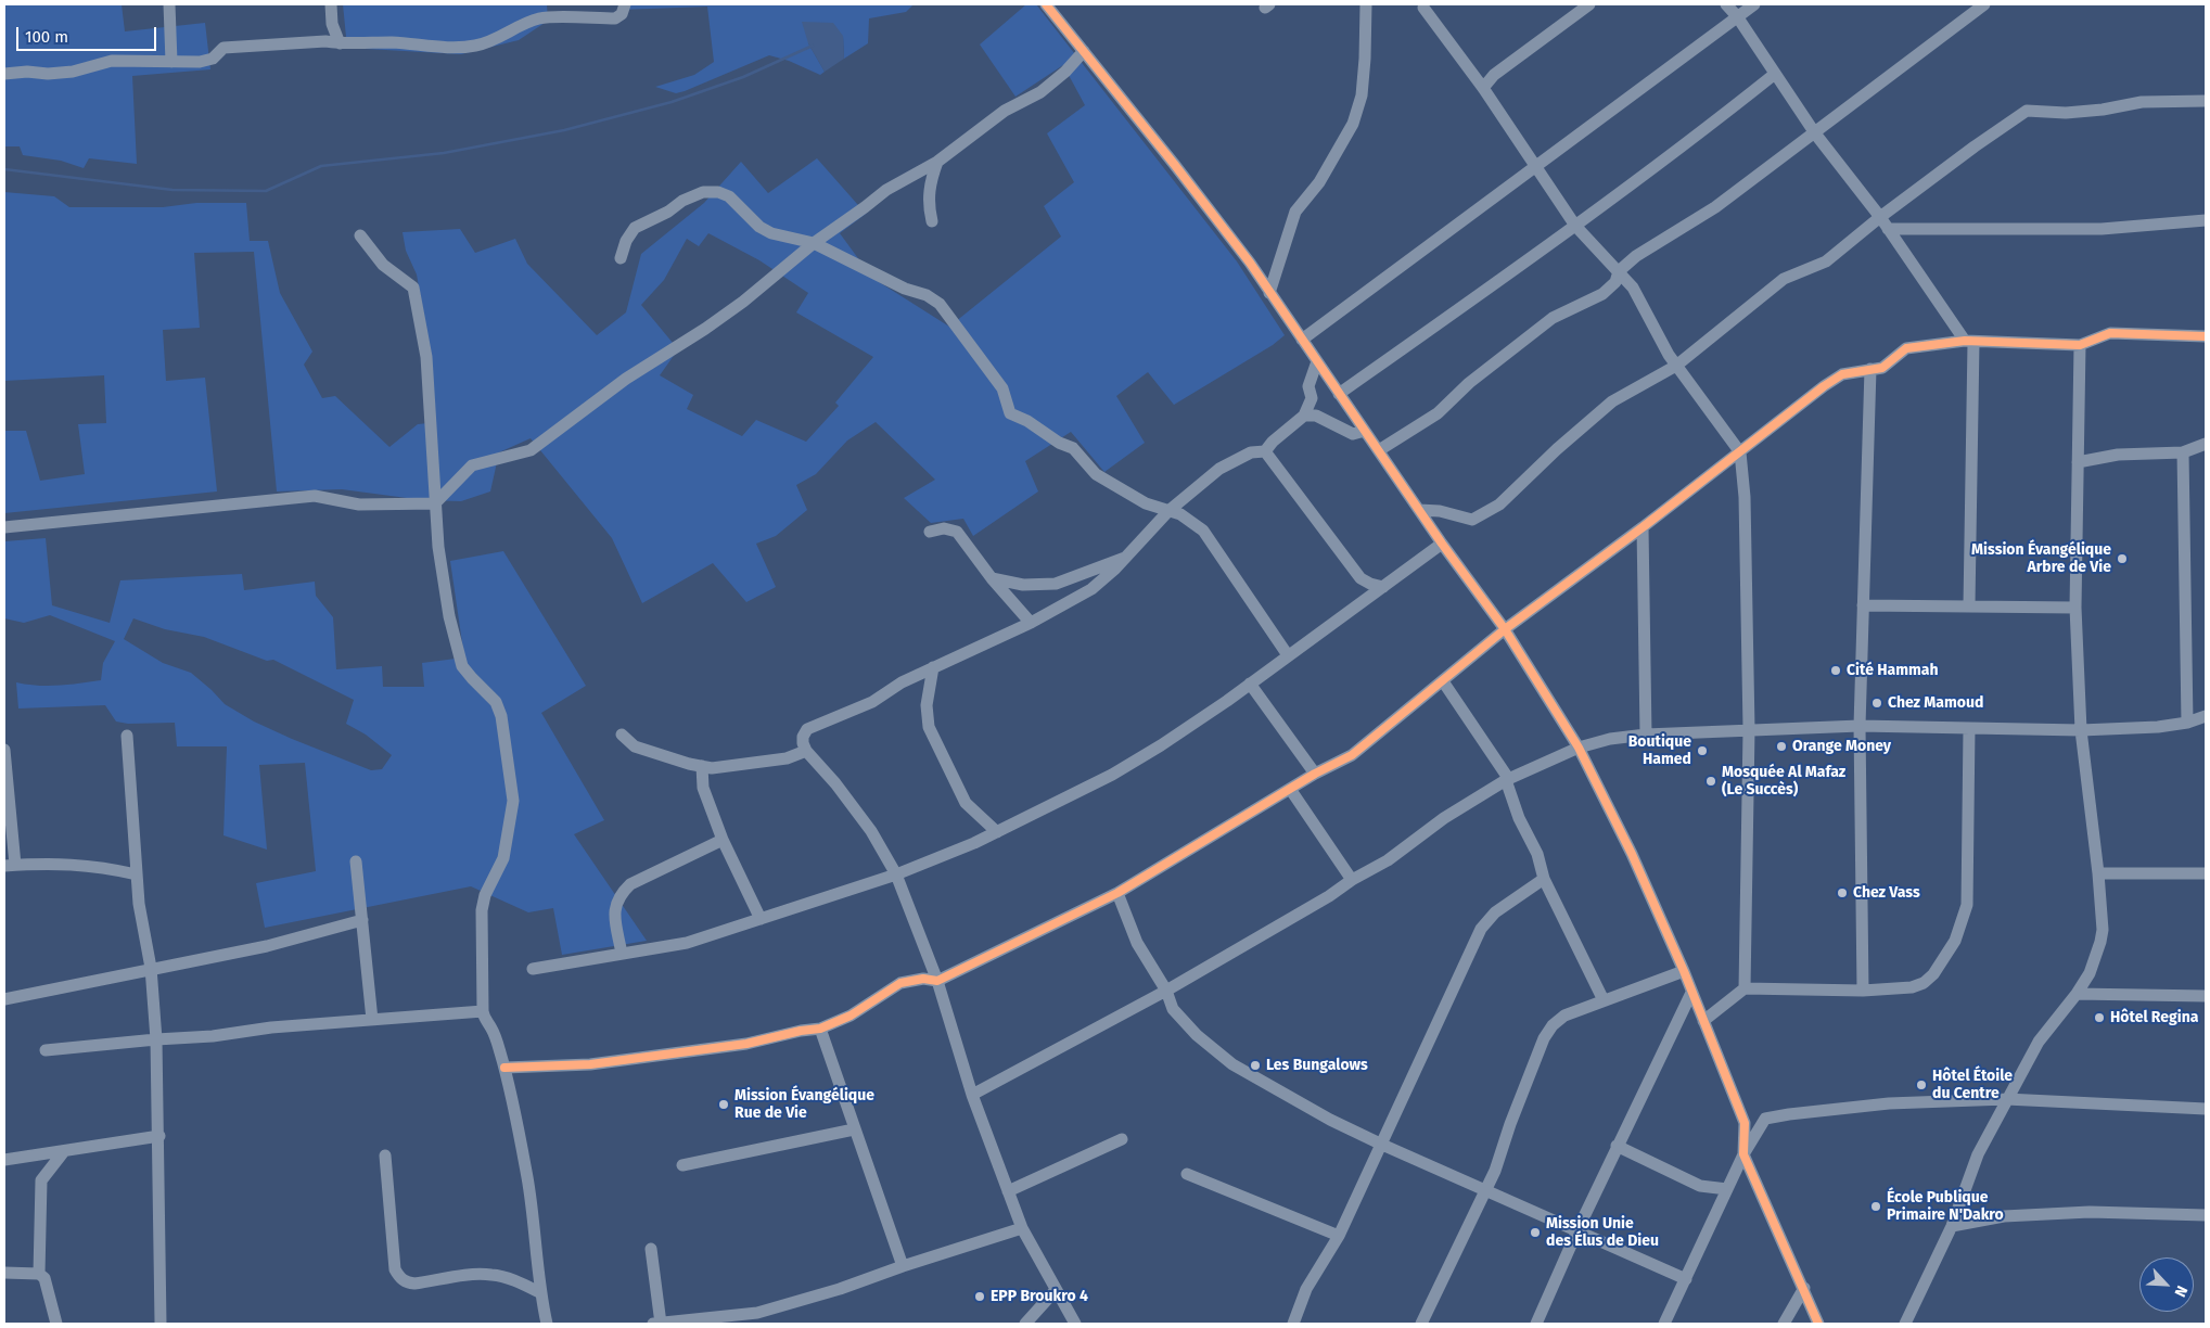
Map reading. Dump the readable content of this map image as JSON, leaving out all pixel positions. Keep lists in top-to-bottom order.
{
  "places": [
    "Mission Évangélique Arbre de Vie",
    "Cité Hammah",
    "Chez Mamoud",
    "Orange Money",
    "Boutique Hamed",
    "Mosquée Al Mafaz (Le Succès)",
    "Chez Vass",
    "Hôtel Regina",
    "Les Bungalows",
    "Hôtel Étoile du Centre",
    "Mission Évangélique Rue de Vie",
    "École Publique Primaire N'Dakro",
    "Mission Unie des Élus de Dieu",
    "EPP Broukro 4"
  ],
  "scale_bar": "100 m",
  "north": "bottom right"
}
